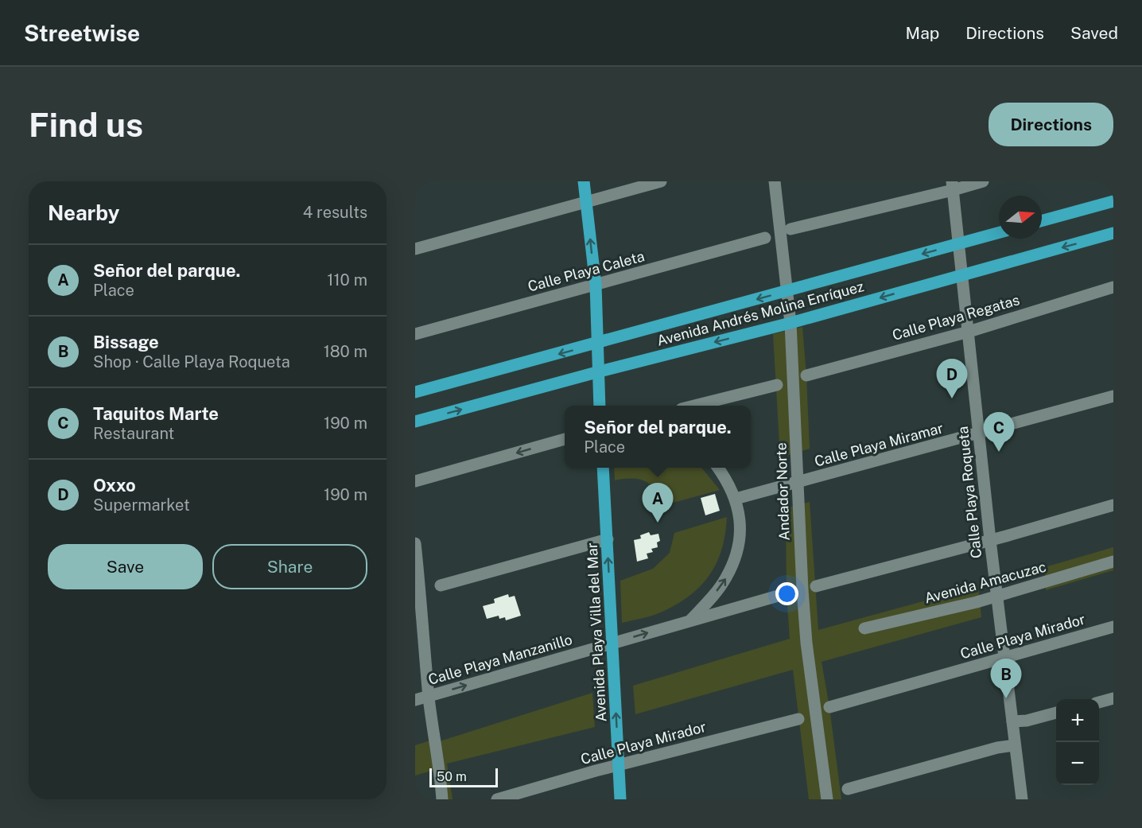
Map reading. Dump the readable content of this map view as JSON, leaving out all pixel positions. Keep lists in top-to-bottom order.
{
  "streets": {
    "main road": ["Avenida Andrés Molina Enríquez", "Avenida Playa Villa del Mar"],
    "street": [
      "Calle Playa Caleta",
      "Calle Playa Regatas",
      "Calle Playa Miramar",
      "Andador Norte",
      "Calle Playa Roqueta",
      "Avenida Amacuzac",
      "Calle Playa Mirador",
      "Calle Playa Manzanillo"
    ]
  },
  "crossings": [
    ["Avenida Andrés Molina Enríquez", "Andador Norte"],
    ["Avenida Andrés Molina Enríquez", "Calle Playa Roqueta"],
    ["Calle Playa Regatas", "Calle Playa Roqueta"],
    ["Calle Playa Miramar", "Andador Norte"],
    ["Calle Playa Miramar", "Calle Playa Roqueta"],
    ["Calle Playa Roqueta", "Avenida Amacuzac"],
    ["Calle Playa Roqueta", "Calle Playa Mirador"],
    ["Avenida Playa Villa del Mar", "Calle Playa Mirador"],
    ["Avenida Playa Villa del Mar", "Calle Playa Manzanillo"]
  ],
  "one_way": ["Avenida Playa Villa del Mar"],
  "scale_bar": "50 m",
  "north": "right",
  "page": {
    "header": "Streetwise",
    "nav": ["Map", "Directions", "Saved"],
    "buttons": [
      "Directions",
      ["Save", "Share"]
    ],
    "title": "Find us",
    "heading": ["Nearby", "4 results"],
    "list": [
      {
        "mark": "A",
        "name": "Señor del parque.",
        "note": "Place",
        "value": "110 m"
      },
      {
        "mark": "B",
        "name": "Bissage",
        "note": "Shop · Calle Playa Roqueta",
        "value": "180 m"
      },
      {
        "mark": "C",
        "name": "Taquitos Marte",
        "note": "Restaurant",
        "value": "190 m"
      },
      {
        "mark": "D",
        "name": "Oxxo",
        "note": "Supermarket",
        "value": "190 m"
      }
    ],
    "pins": [
      "D",
      "C",
      "A",
      "B"
    ],
    "popup": ["Señor del parque.", "Place"],
    "map_buttons": ["+", "−"],
    "scale": "50 m"
  }
}
